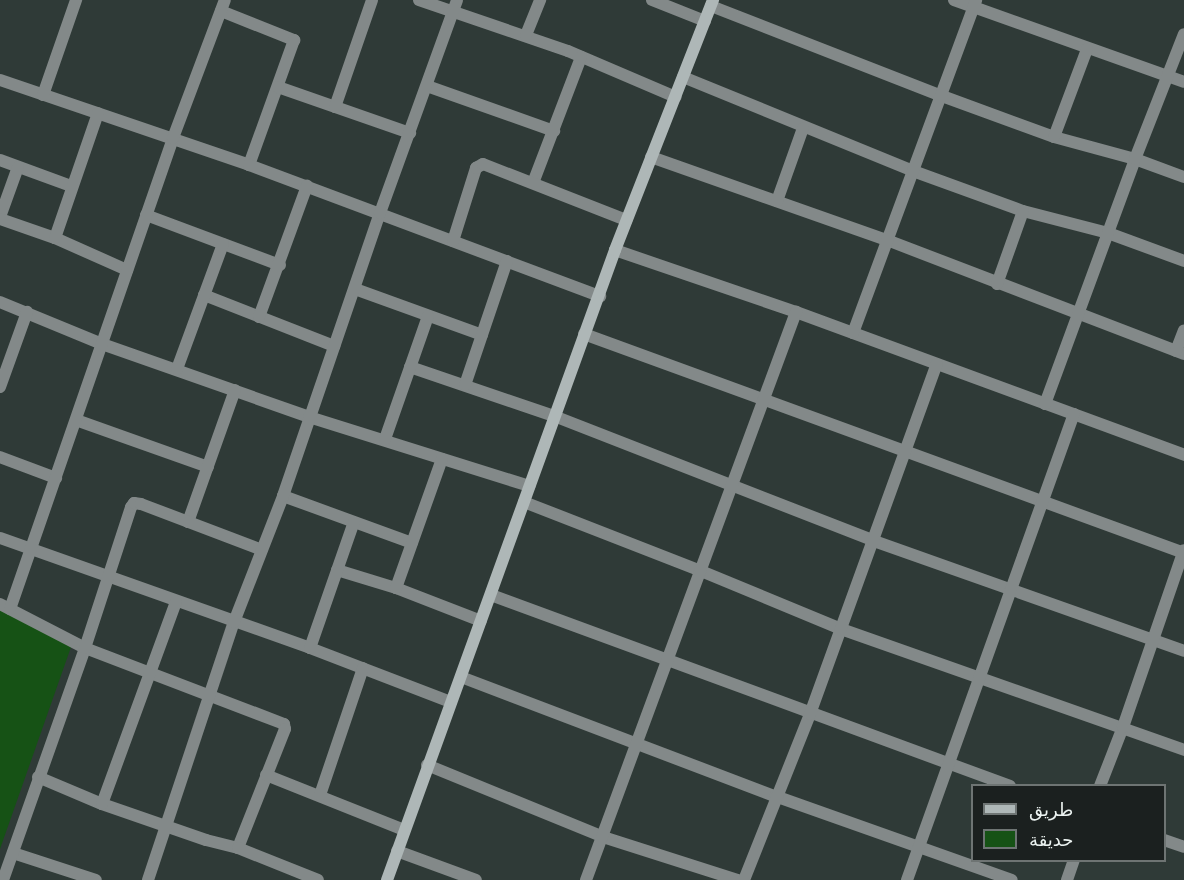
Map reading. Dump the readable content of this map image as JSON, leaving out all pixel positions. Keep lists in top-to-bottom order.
{
  "legend": ["طريق", "حديقة"]
}
